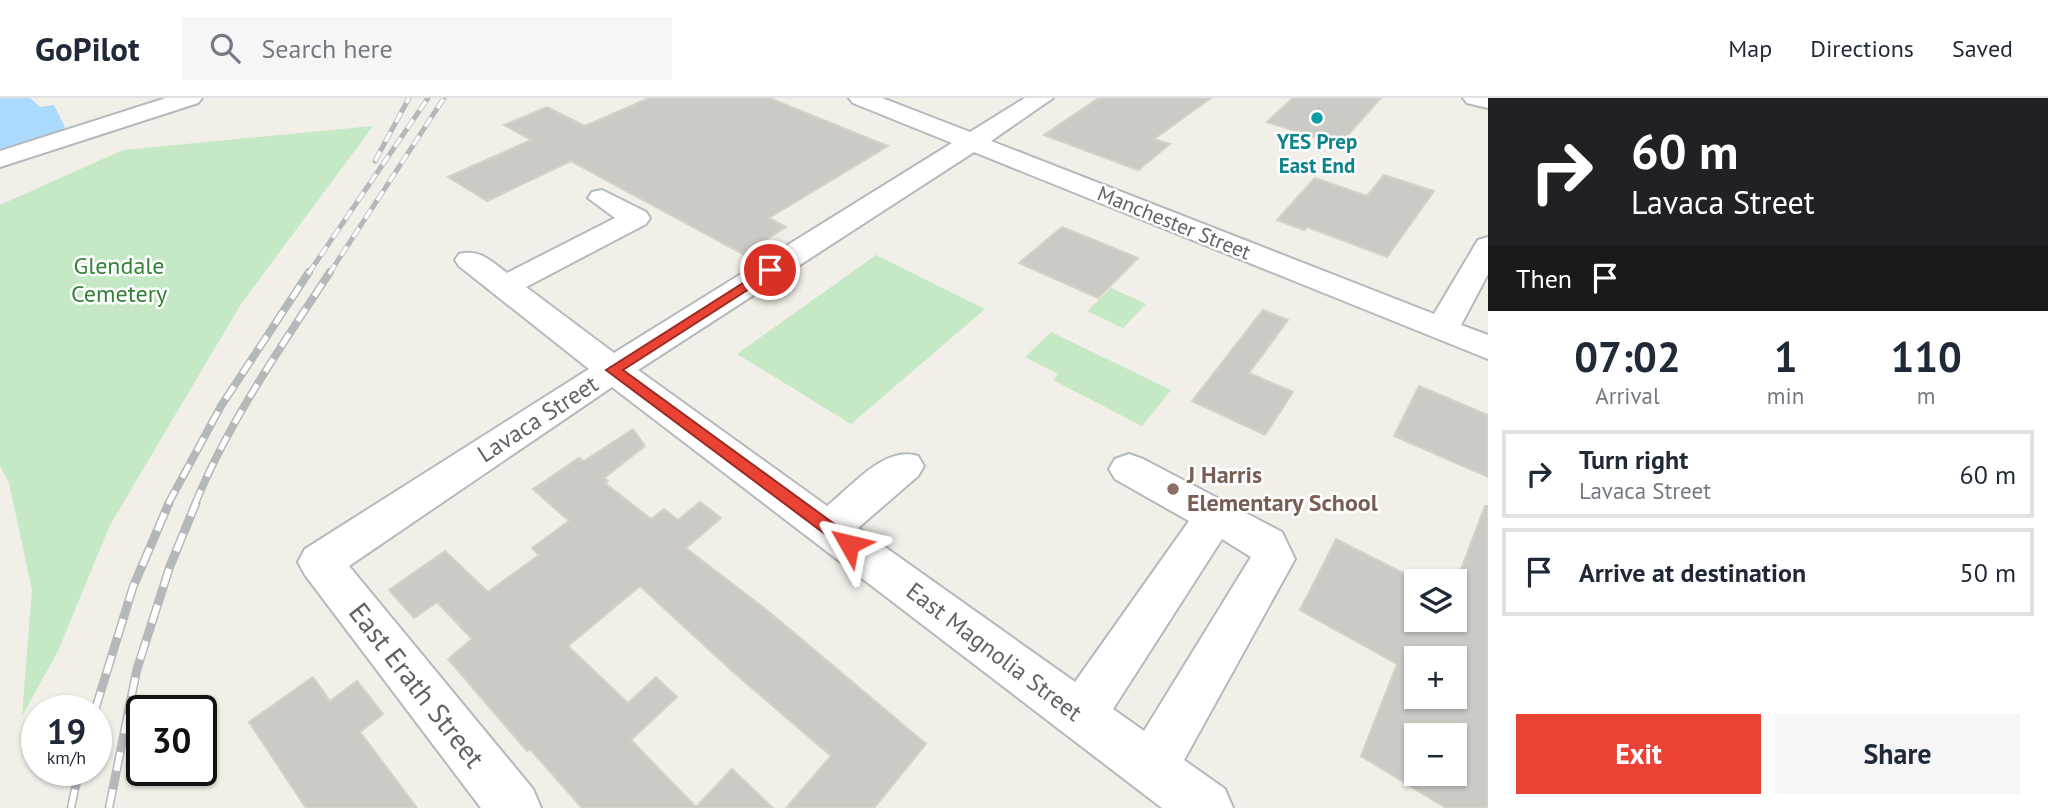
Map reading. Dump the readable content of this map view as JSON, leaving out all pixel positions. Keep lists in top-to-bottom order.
{
  "streets": {
    "street": [
      "Manchester Street",
      "Lavaca Street",
      "East Magnolia Street",
      "East Erath Street"
    ]
  },
  "crossings": [
    ["Manchester Street", "Lavaca Street"],
    ["Lavaca Street", "East Magnolia Street"],
    ["Lavaca Street", "East Erath Street"]
  ],
  "parks": ["Glendale Cemetery"],
  "places": ["YES Prep East End", "J Harris Elementary School"],
  "page": {
    "header": "GoPilot",
    "search": "Search here",
    "nav": ["Map", "Directions", "Saved"],
    "turn": ["60 m", "Lavaca Street"],
    "then": "Then",
    "eta": [
      "07:02",
      "Arrival",
      "1",
      "min",
      "110",
      "m"
    ],
    "list": [
      {
        "name": "Turn right",
        "note": "Lavaca Street",
        "value": "60 m"
      },
      {
        "name": "Arrive at destination",
        "value": "50 m"
      }
    ],
    "map_buttons": ["+", "−"],
    "speed": "19 km/h",
    "limit": "30",
    "buttons": ["Exit", "Share"]
  }
}
